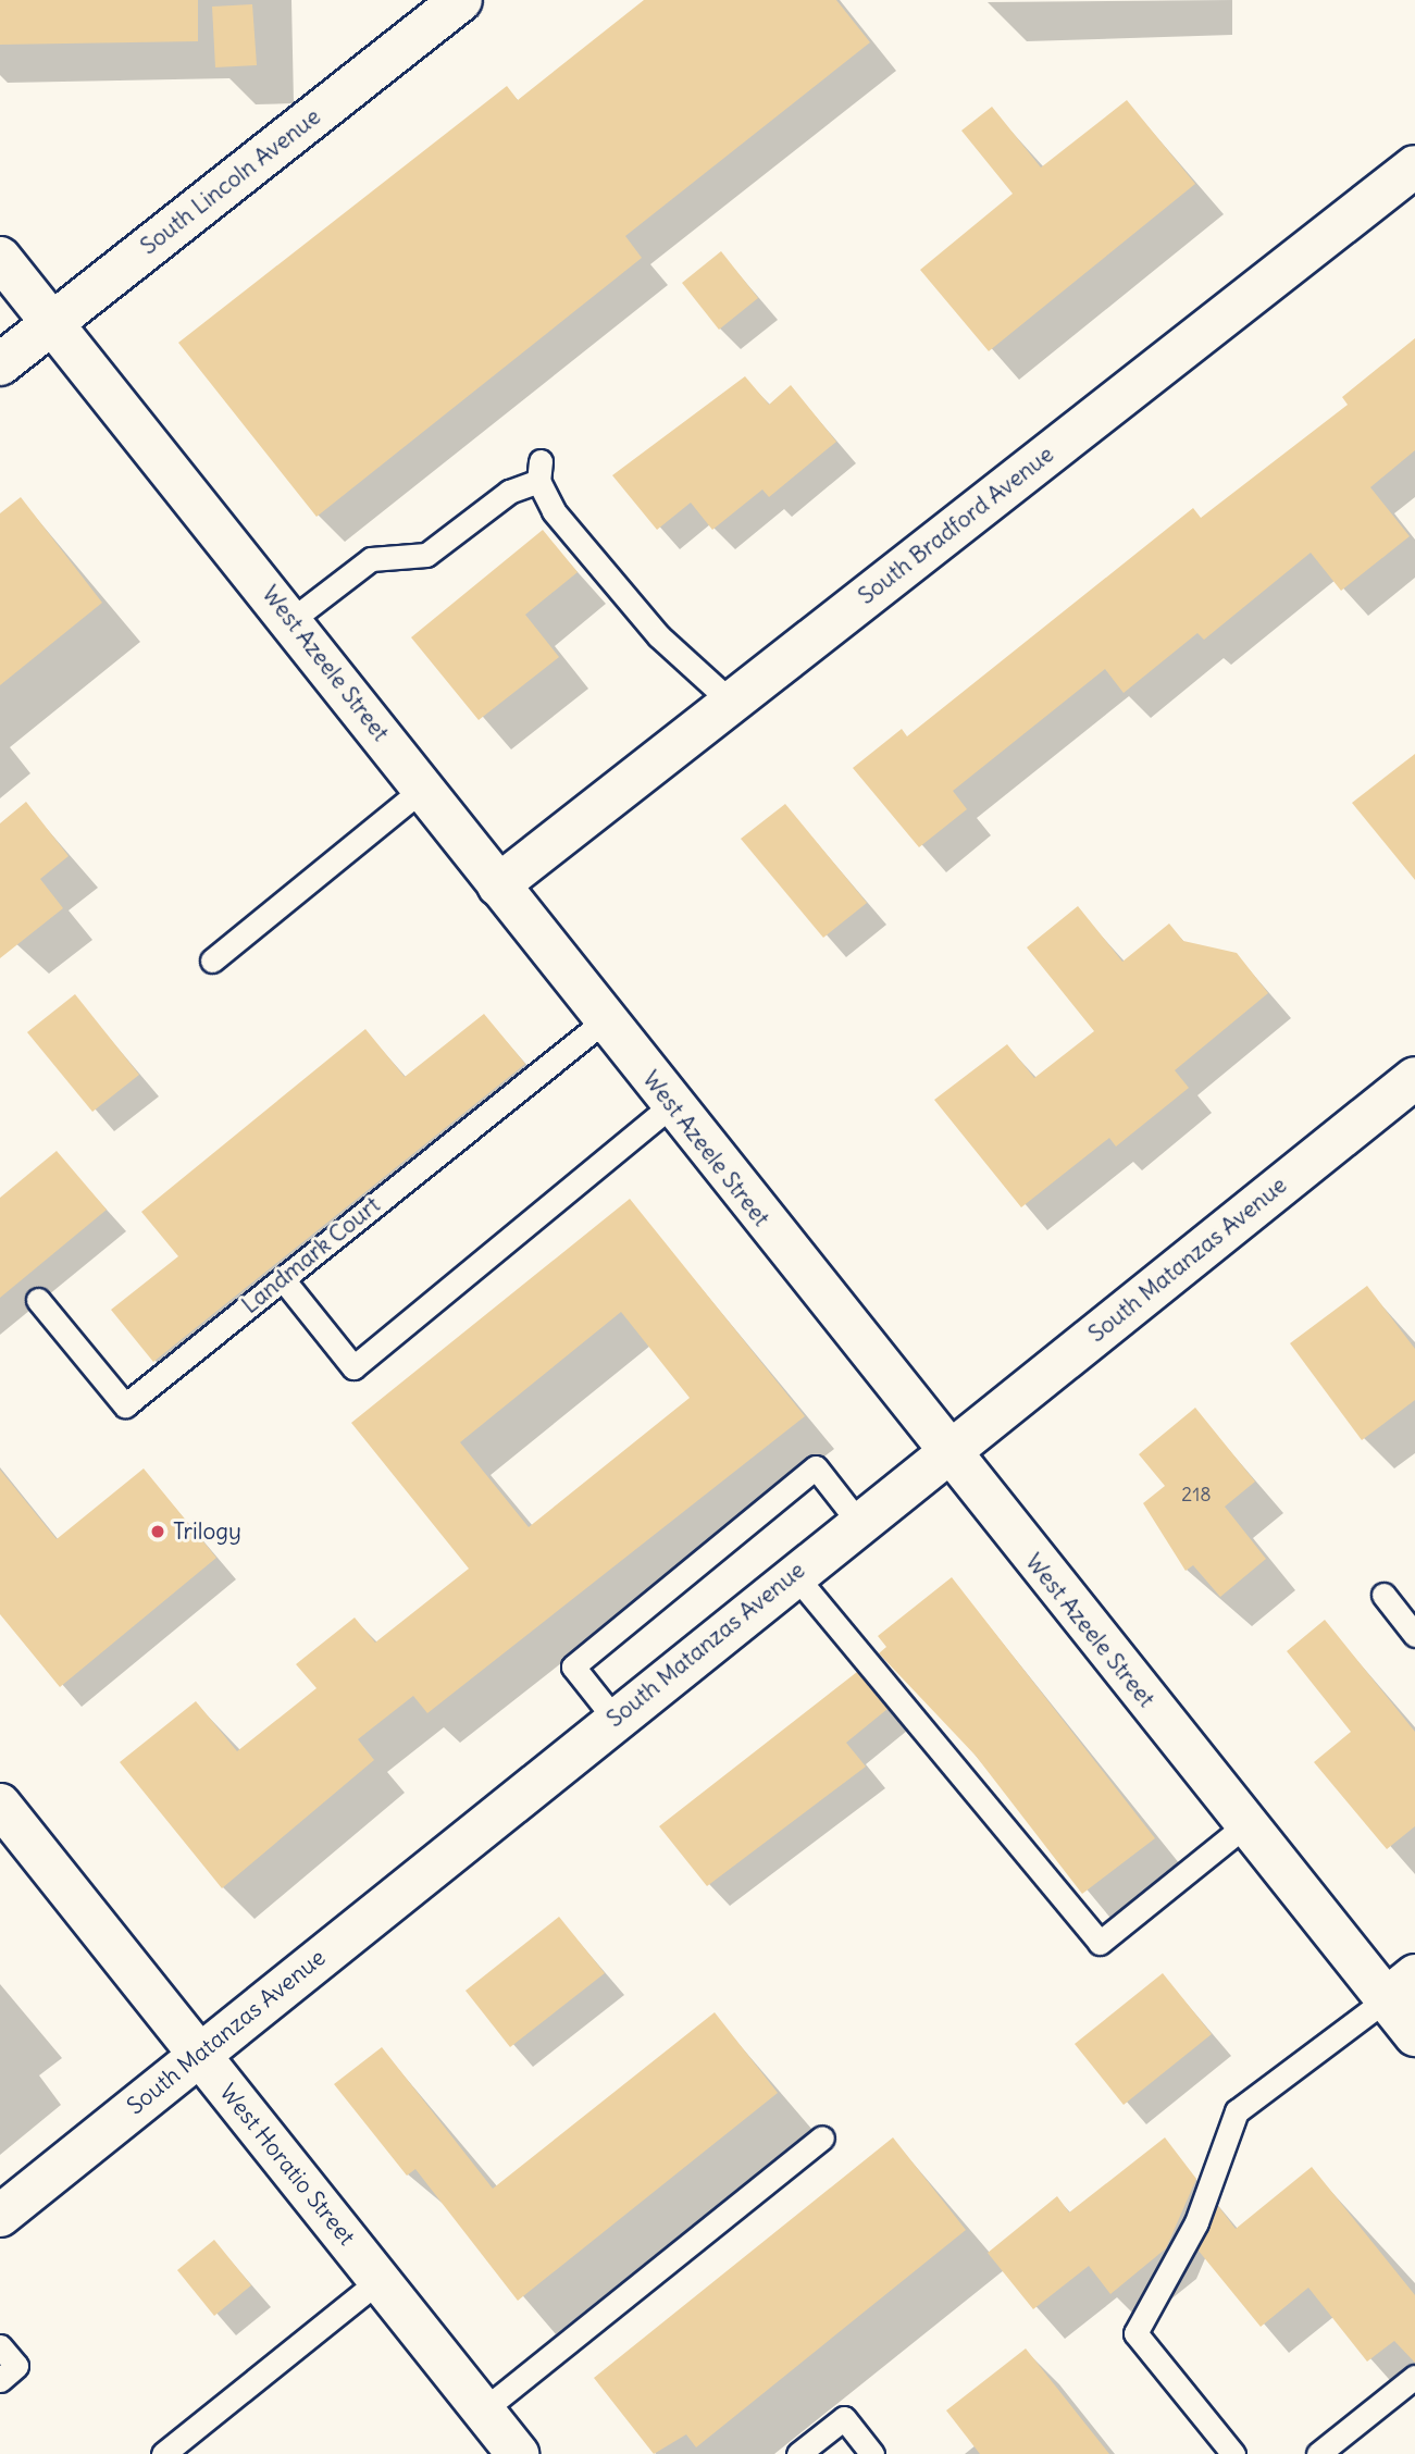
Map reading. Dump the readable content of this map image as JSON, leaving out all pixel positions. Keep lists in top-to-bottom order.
{
  "streets": {
    "street": [
      "South Lincoln Avenue",
      "South Bradford Avenue",
      "West Azeele Street",
      "South Matanzas Avenue",
      "West Horatio Street"
    ],
    "lane": ["Landmark Court"]
  },
  "crossings": [
    ["South Lincoln Avenue", "West Azeele Street"],
    ["South Bradford Avenue", "West Azeele Street"],
    ["West Azeele Street", "Landmark Court"],
    ["West Azeele Street", "South Matanzas Avenue"],
    ["South Matanzas Avenue", "West Horatio Street"]
  ],
  "places": ["Trilogy"],
  "house_numbers": ["218"]
}
